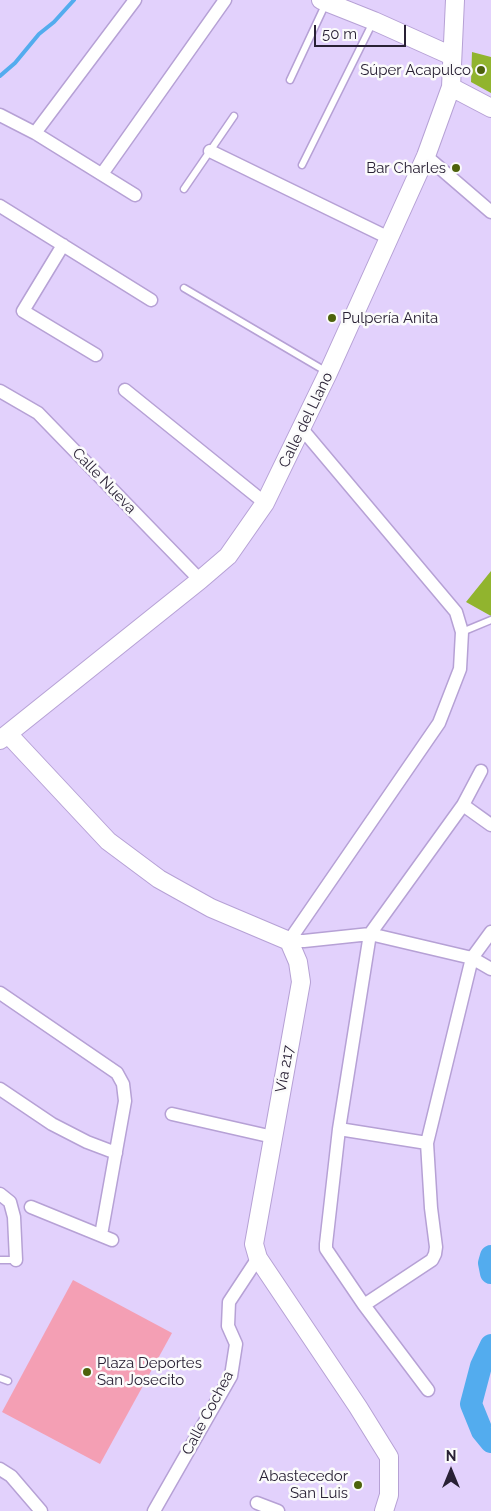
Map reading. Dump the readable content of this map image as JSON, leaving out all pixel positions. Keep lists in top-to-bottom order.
{
  "streets": {
    "main road": ["Calle del Llano", "Vía 217"],
    "street": ["Calle Nueva", "Calle Cochea"]
  },
  "crossings": [
    ["Calle del Llano", "Calle Nueva"],
    ["Vía 217", "Calle Cochea"]
  ],
  "places": [
    "Súper Acapulco",
    "Bar Charles",
    "Pulpería Anita",
    "Plaza Deportes San Josecito",
    "Abastecedor San Luis"
  ],
  "scale_bar": "50 m",
  "north": "top"
}
